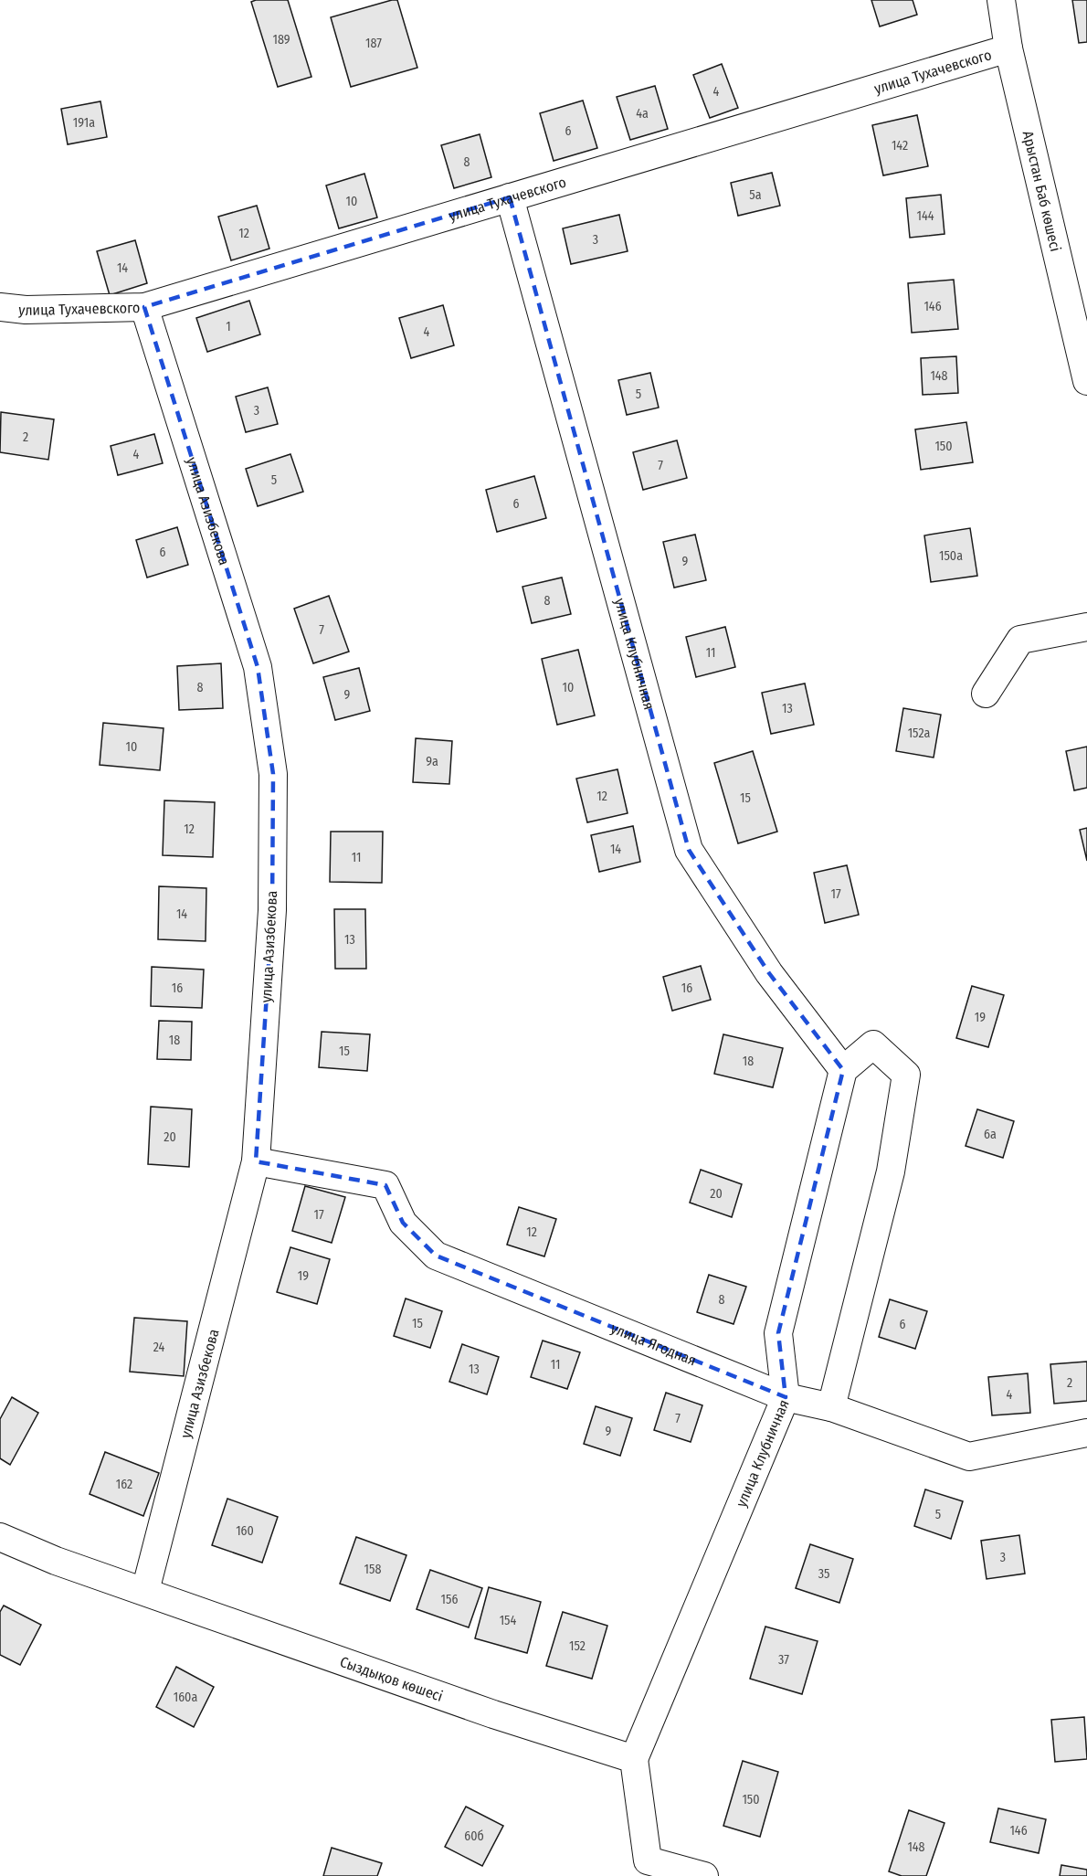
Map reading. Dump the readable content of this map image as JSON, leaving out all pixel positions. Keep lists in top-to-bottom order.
{
  "streets": {
    "street": [
      "улица Тухачевского",
      "Арыстан Баб көшесі",
      "улица Азизбекова",
      "улица Клубничная",
      "улица Ягодная",
      "Сыздықов көшесі"
    ]
  },
  "crossings": [
    ["улица Тухачевского", "Арыстан Баб көшесі"],
    ["улица Тухачевского", "улица Азизбекова"],
    ["улица Тухачевского", "улица Клубничная"],
    ["улица Азизбекова", "улица Ягодная"],
    ["улица Азизбекова", "Сыздықов көшесі"],
    ["улица Клубничная", "улица Ягодная"],
    ["улица Клубничная", "Сыздықов көшесі"]
  ],
  "house_numbers": [
    "189",
    "187",
    "4",
    "4а",
    "191а",
    "6",
    "142",
    "8",
    "5а",
    "10",
    "144",
    "12",
    "3",
    "14",
    "146",
    "1",
    "4",
    "148",
    "5",
    "3",
    "2",
    "150",
    "4",
    "7",
    "5",
    "6",
    "6",
    "150а",
    "9",
    "8",
    "7",
    "11",
    "8",
    "10",
    "9",
    "13",
    "152а",
    "10",
    "9а",
    "12",
    "15",
    "12",
    "14",
    "11",
    "17",
    "14",
    "13",
    "16",
    "16",
    "19",
    "18",
    "15",
    "18",
    "6а",
    "20",
    "20",
    "17",
    "12",
    "19",
    "8",
    "15",
    "6",
    "24",
    "11",
    "13",
    "2",
    "4",
    "7",
    "9",
    "162",
    "5",
    "160",
    "3",
    "158",
    "35",
    "156",
    "154",
    "152",
    "37",
    "160а",
    "150",
    "146",
    "60б",
    "148"
  ]
}
